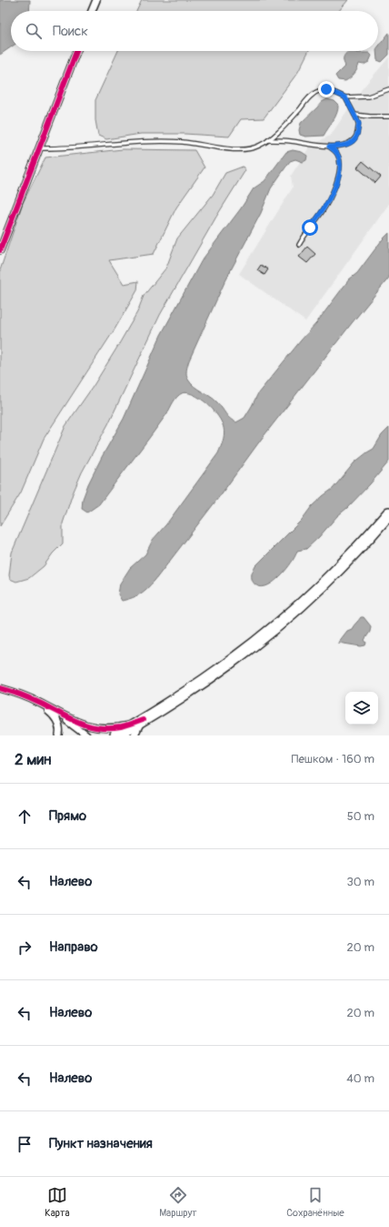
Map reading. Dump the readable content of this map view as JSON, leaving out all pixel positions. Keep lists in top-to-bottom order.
{
  "page": {
    "search": "Поиск",
    "heading": ["2 мин", "Пешком · 160 m"],
    "list": [
      ["Прямо", "50 m"],
      ["Налево", "30 m"],
      ["Направо", "20 m"],
      ["Налево", "20 m"],
      ["Налево", "40 m"],
      "Пункт назначения"
    ],
    "nav": ["Карта", "Маршрут", "Сохранённые"]
  }
}
